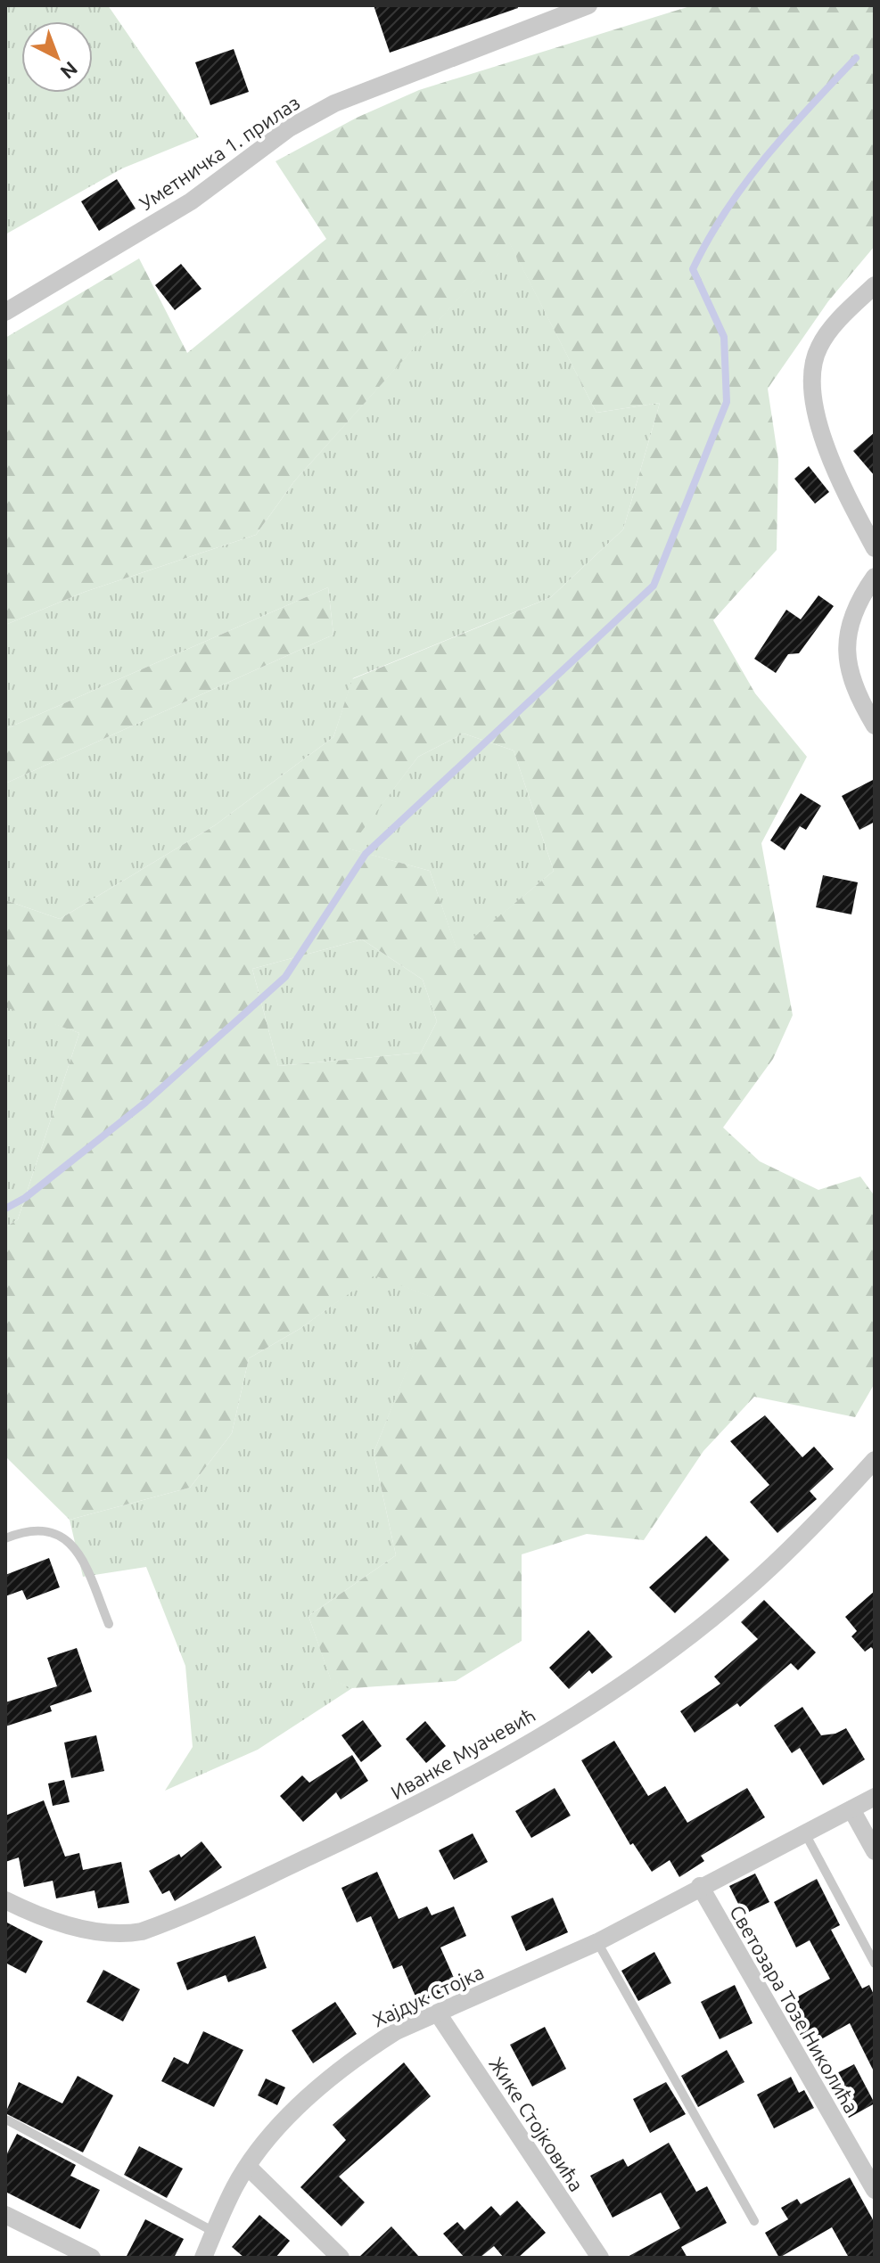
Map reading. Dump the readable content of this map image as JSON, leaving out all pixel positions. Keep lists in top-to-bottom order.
{
  "streets": {
    "street": [
      "Уметничка 1. прилаз",
      "Иванке Муачевић",
      "Хајдук Стојка",
      "Светозара Тозе Николића",
      "Жике Стојковића"
    ]
  },
  "crossings": [
    ["Хајдук Стојка", "Светозара Тозе Николића"],
    ["Хајдук Стојка", "Жике Стојковића"]
  ],
  "north": "bottom right"
}
